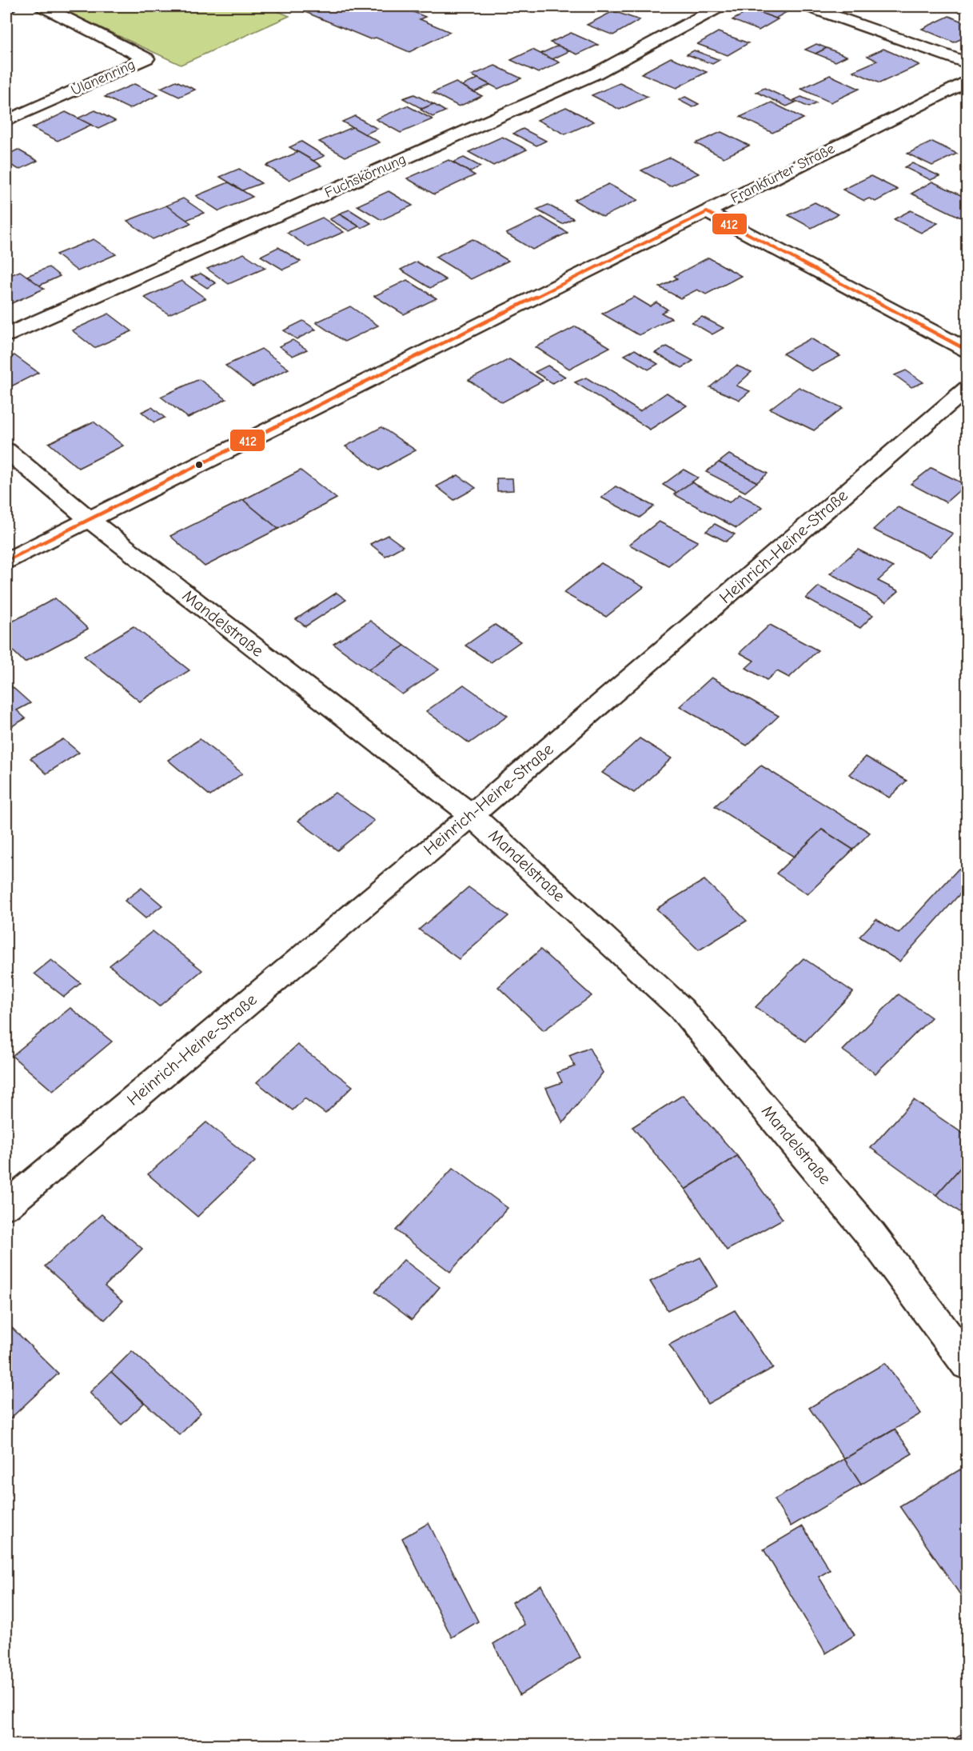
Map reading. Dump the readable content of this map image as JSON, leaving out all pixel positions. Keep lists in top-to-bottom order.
{
  "streets": {
    "street": [
      "Ulanenring",
      "Frankfurter Straße",
      "Fuchskörnung",
      "Heinrich-Heine-Straße",
      "Mandelstraße"
    ]
  },
  "crossings": [
    ["Frankfurter Straße", "Mandelstraße"],
    ["Heinrich-Heine-Straße", "Mandelstraße"]
  ],
  "lines": ["transit line 412"]
}
